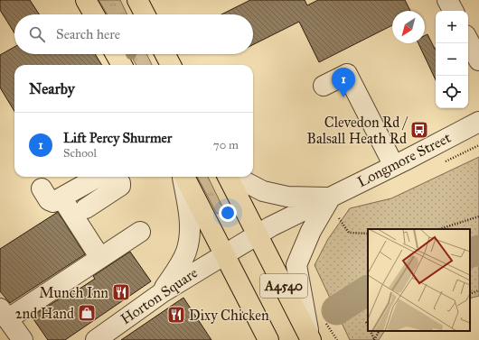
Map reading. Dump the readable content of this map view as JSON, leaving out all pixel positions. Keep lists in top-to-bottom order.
{
  "streets": {
    "highway": ["A4540"],
    "street": ["Longmore Street", "Horton Square"]
  },
  "crossings": [
    ["Longmore Street", "A4540"],
    ["Longmore Street", "Horton Square"],
    ["A4540", "Horton Square"]
  ],
  "places": {
    "bus stop": ["Clevedon Rd / Balsall Heath Rd"],
    "restaurant": ["Munch Inn", "Dixy Chicken"],
    "shop": ["2nd Hand"]
  },
  "north": "bottom left",
  "page": {
    "map_buttons": ["+", "−"],
    "search": "Search here",
    "heading": "Nearby",
    "pins": "1",
    "list": [
      {
        "mark": "1",
        "name": "Lift Percy Shurmer",
        "note": "School",
        "value": "70 m"
      }
    ]
  }
}
